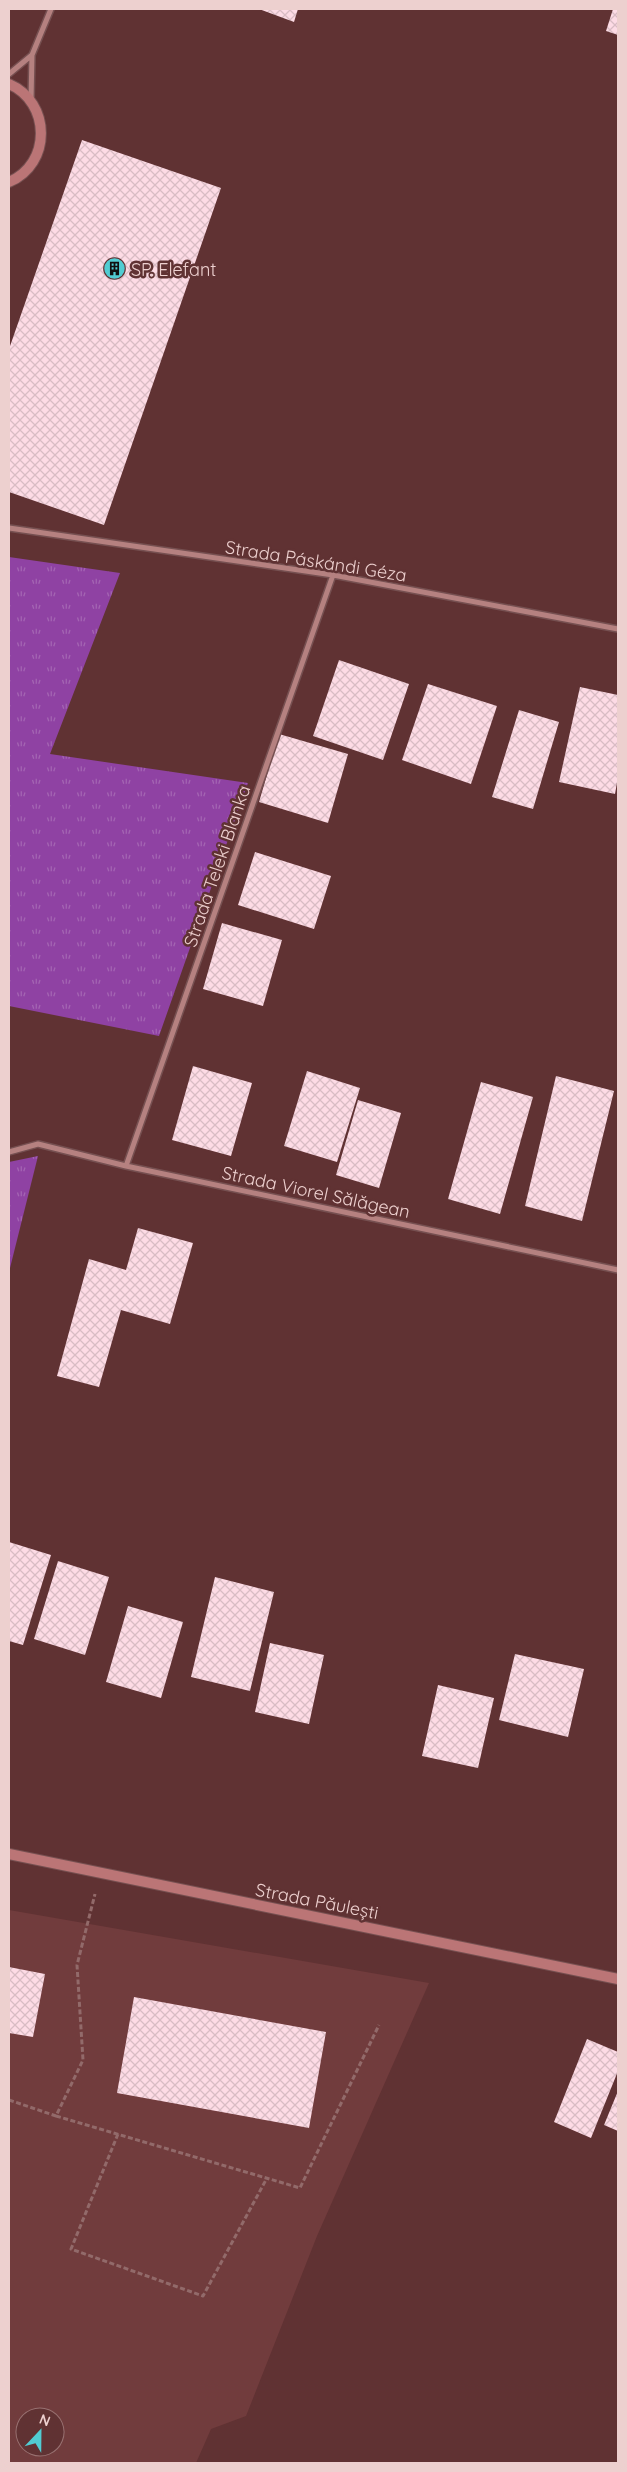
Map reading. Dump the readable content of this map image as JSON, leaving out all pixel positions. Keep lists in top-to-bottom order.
{
  "streets": {
    "main road": ["Strada Păulești"],
    "street": ["Strada Páskándi Géza", "Strada Teleki Blanka", "Strada Viorel Sălăgean"]
  },
  "crossings": [
    ["Strada Páskándi Géza", "Strada Teleki Blanka"],
    ["Strada Teleki Blanka", "Strada Viorel Sălăgean"]
  ],
  "places": {
    "building": ["SP. Elefant"]
  },
  "north": "top"
}
